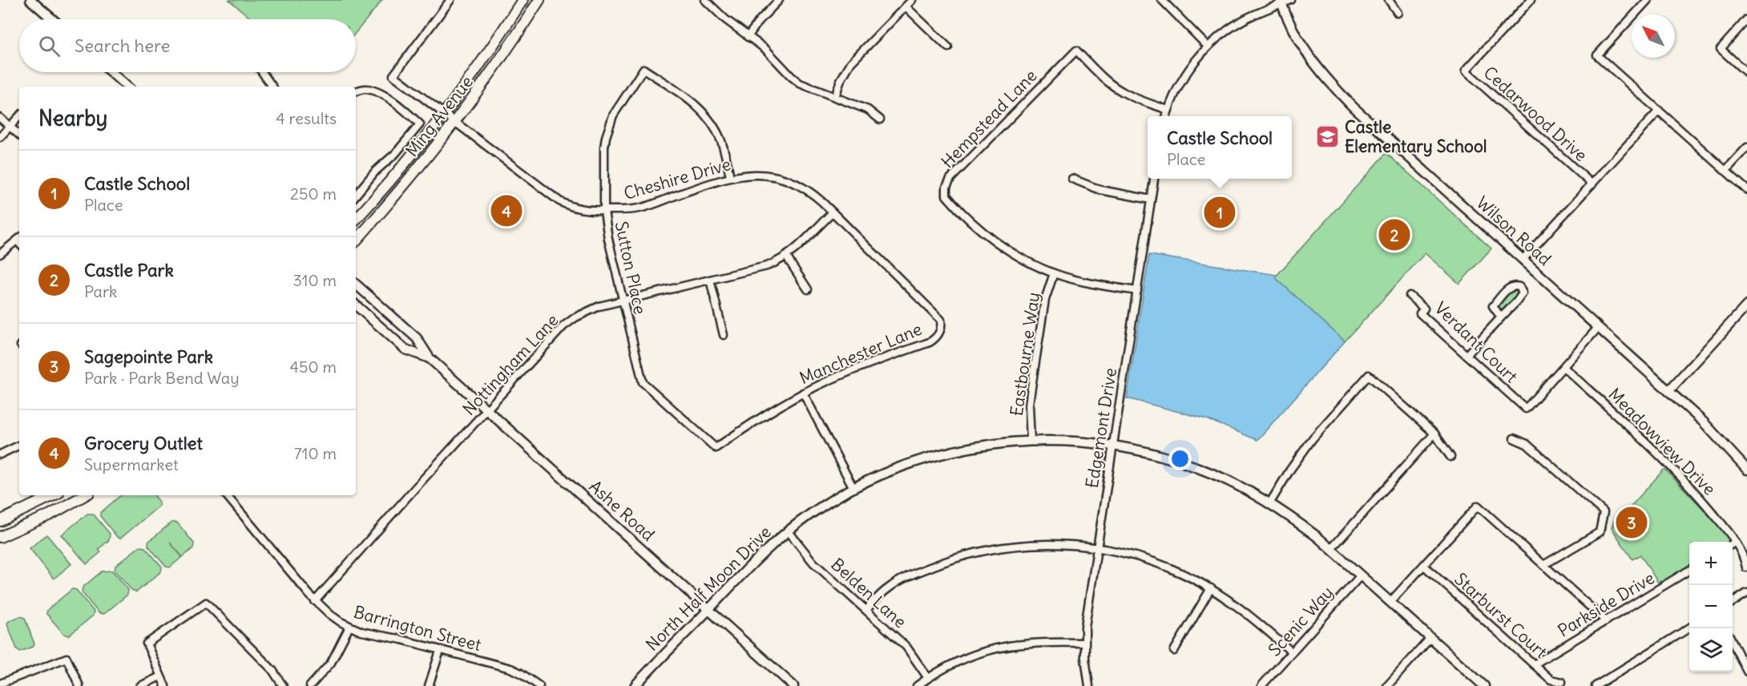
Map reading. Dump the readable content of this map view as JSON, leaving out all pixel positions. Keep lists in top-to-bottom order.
{
  "streets": {
    "main road": ["Ming Avenue"],
    "street": [
      "Cedarwood Drive",
      "Hempstead Lane",
      "Cheshire Drive",
      "Wilson Road",
      "Sutton Place",
      "Verdant Court",
      "Manchester Lane",
      "Eastbourne Way",
      "Nottingham Lane",
      "Edgemont Drive",
      "Meadowview Drive",
      "Ashe Road",
      "North Half Moon Drive",
      "Belden Lane",
      "Parkside Drive",
      "Starburst Court",
      "Scenic Way",
      "Barrington Street"
    ]
  },
  "crossings": [
    ["Ming Avenue", "Cheshire Drive"],
    ["Hempstead Lane", "Eastbourne Way"],
    ["Hempstead Lane", "Edgemont Drive"],
    ["Cheshire Drive", "Sutton Place"],
    ["Cheshire Drive", "Manchester Lane"],
    ["Cheshire Drive", "Nottingham Lane"],
    ["Sutton Place", "Manchester Lane"],
    ["Sutton Place", "Nottingham Lane"],
    ["Verdant Court", "Meadowview Drive"],
    ["Eastbourne Way", "North Half Moon Drive"],
    ["Nottingham Lane", "Ashe Road"],
    ["Nottingham Lane", "Barrington Street"],
    ["Edgemont Drive", "North Half Moon Drive"],
    ["Ashe Road", "North Half Moon Drive"],
    ["North Half Moon Drive", "Belden Lane"],
    ["North Half Moon Drive", "Scenic Way"],
    ["Parkside Drive", "Starburst Court"]
  ],
  "places": {
    "school or university": ["Castle Elementary School"]
  },
  "north": "top left",
  "page": {
    "search": "Search here",
    "heading": ["Nearby", "4 results"],
    "popup": ["Castle School", "Place"],
    "list": [
      {
        "mark": "1",
        "name": "Castle School",
        "note": "Place",
        "value": "250 m"
      },
      {
        "mark": "2",
        "name": "Castle Park",
        "note": "Park",
        "value": "310 m"
      },
      {
        "mark": "3",
        "name": "Sagepointe Park",
        "note": "Park · Park Bend Way",
        "value": "450 m"
      },
      {
        "mark": "4",
        "name": "Grocery Outlet",
        "note": "Supermarket",
        "value": "710 m"
      }
    ],
    "pins": [
      "4",
      "1",
      "2",
      "3"
    ],
    "map_buttons": ["+", "−"]
  }
}
